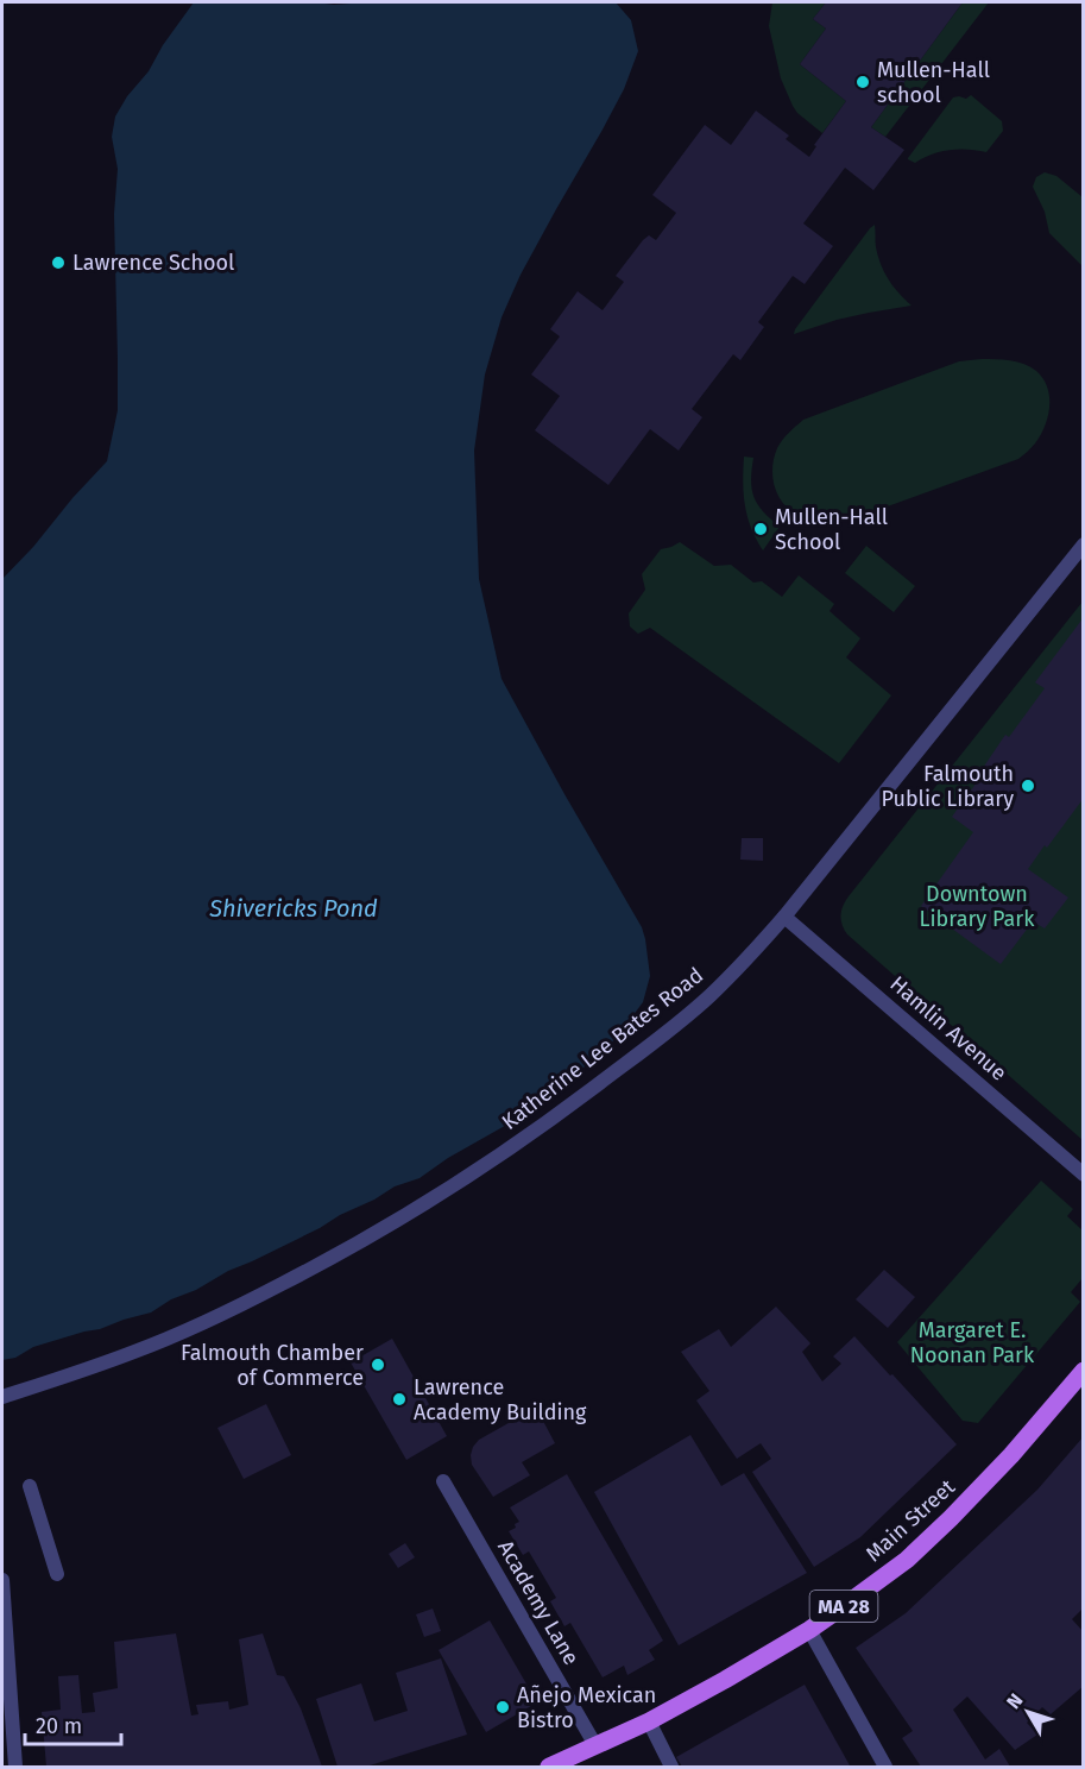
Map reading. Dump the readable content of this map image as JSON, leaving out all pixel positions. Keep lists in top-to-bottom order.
{
  "streets": {
    "main road": ["Main Street", "MA 28"],
    "street": ["Hamlin Avenue", "Katherine Lee Bates Road", "Academy Lane"]
  },
  "crossings": [
    ["Hamlin Avenue", "Katherine Lee Bates Road"],
    ["Main Street", "Academy Lane"]
  ],
  "water": ["Shivericks Pond"],
  "parks": ["Downtown Library Park", "Margaret E. Noonan Park"],
  "places": [
    "Mullen-Hall school",
    "Lawrence School",
    "Mullen-Hall School",
    "Falmouth Public Library",
    "Falmouth Chamber of Commerce",
    "Lawrence Academy Building",
    "Añejo Mexican Bistro"
  ],
  "scale_bar": "20 m",
  "north": "top left"
}
